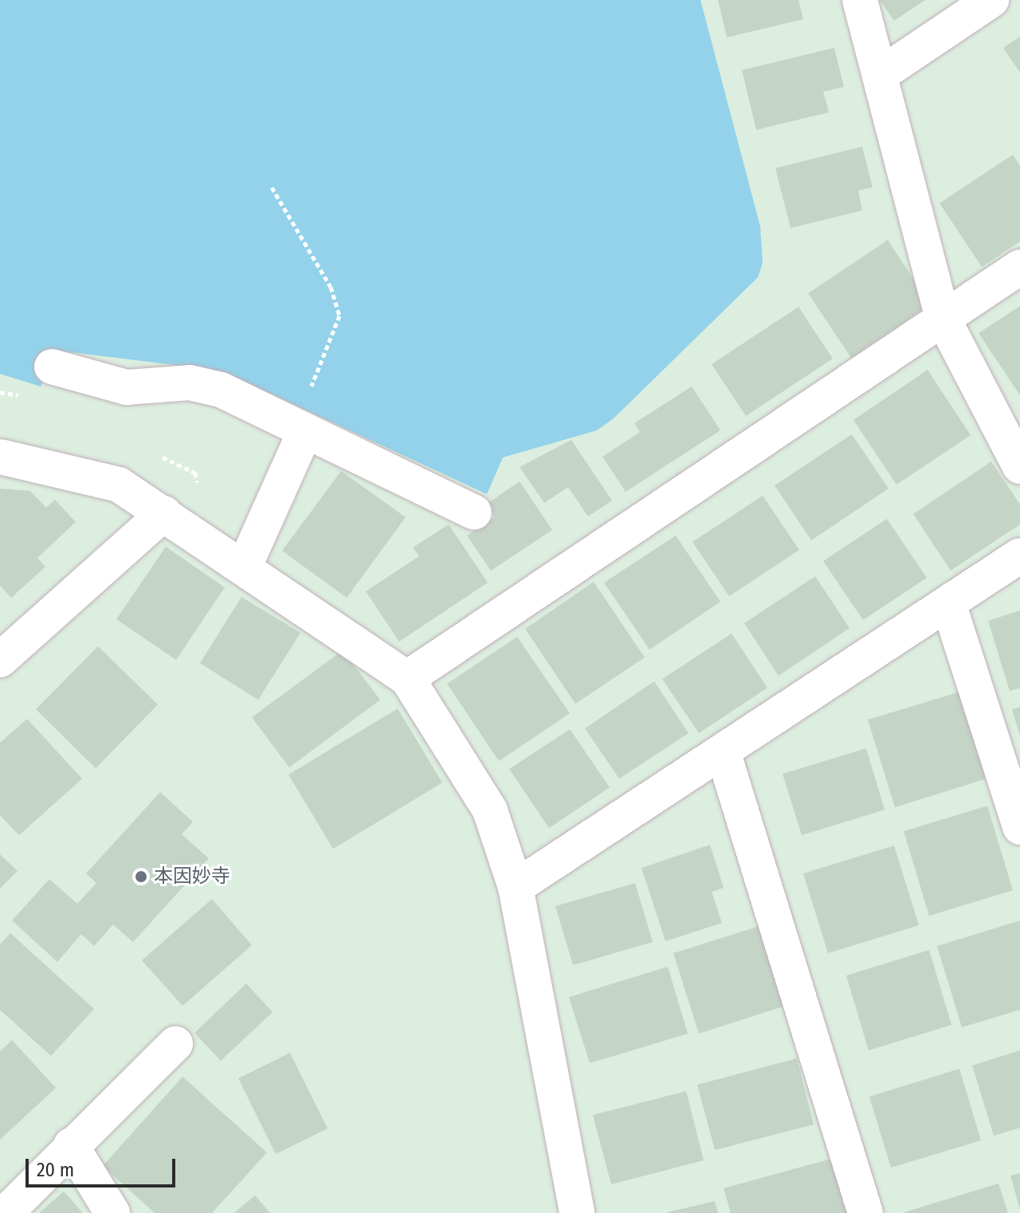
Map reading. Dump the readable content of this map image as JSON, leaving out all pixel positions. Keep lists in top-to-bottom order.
{
  "places": ["本因妙寺"],
  "scale_bar": "20 m"
}
